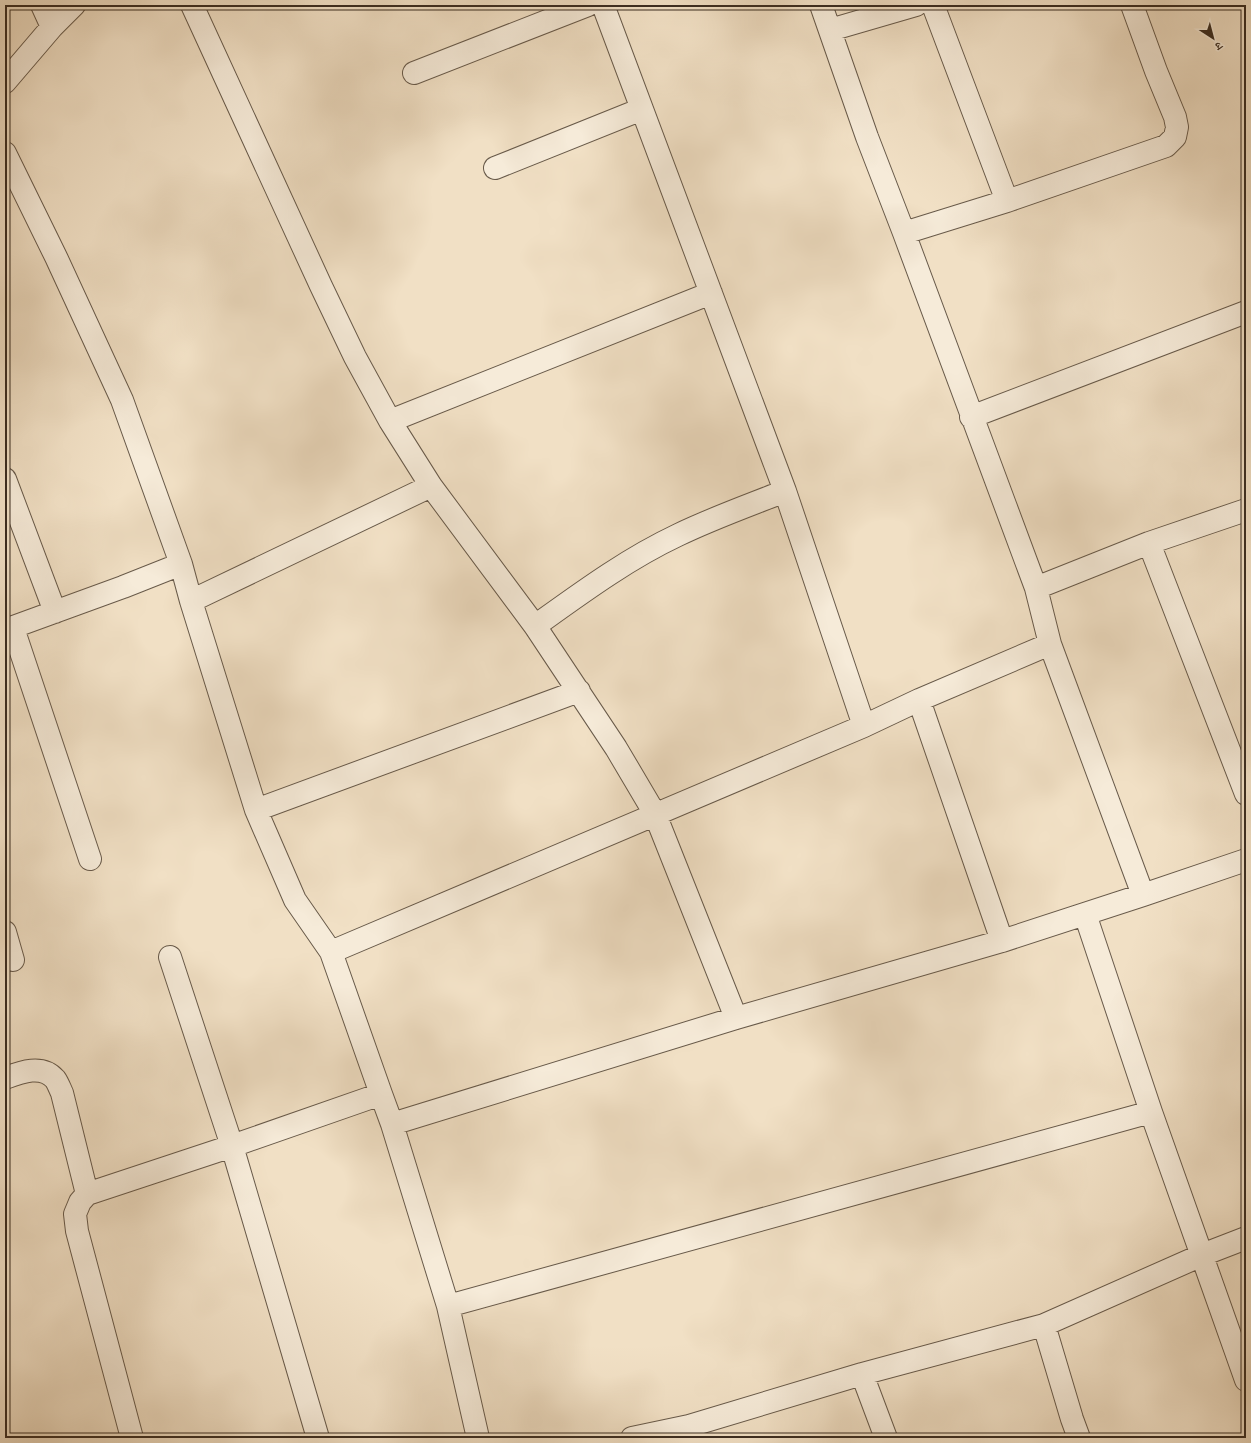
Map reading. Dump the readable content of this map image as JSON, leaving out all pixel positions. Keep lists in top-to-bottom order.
{
  "north": "bottom right"
}
